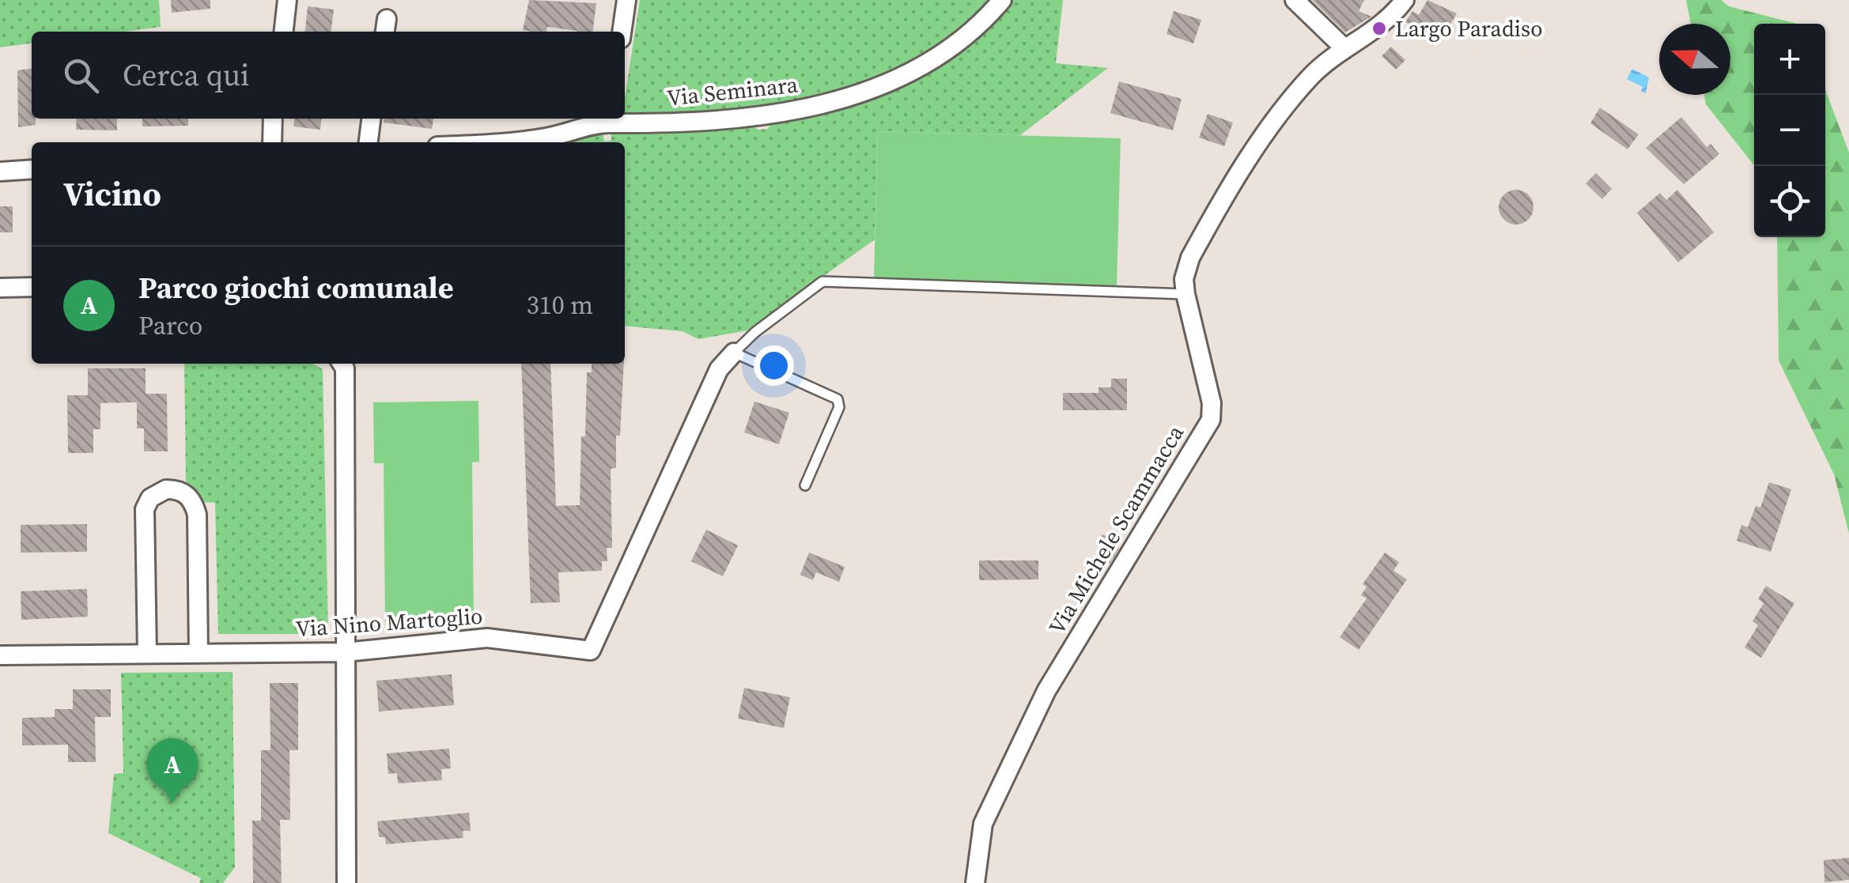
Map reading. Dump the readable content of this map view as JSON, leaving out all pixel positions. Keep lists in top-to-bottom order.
{
  "streets": {
    "street": ["Via Seminara", "Via Michele Scammacca", "Via Nino Martoglio"]
  },
  "places": ["Largo Paradiso"],
  "north": "left",
  "page": {
    "map_buttons": ["+", "−"],
    "search": "Cerca qui",
    "heading": "Vicino",
    "list": [
      {
        "mark": "A",
        "name": "Parco giochi comunale",
        "note": "Parco",
        "value": "310 m"
      }
    ],
    "pins": "A"
  }
}
